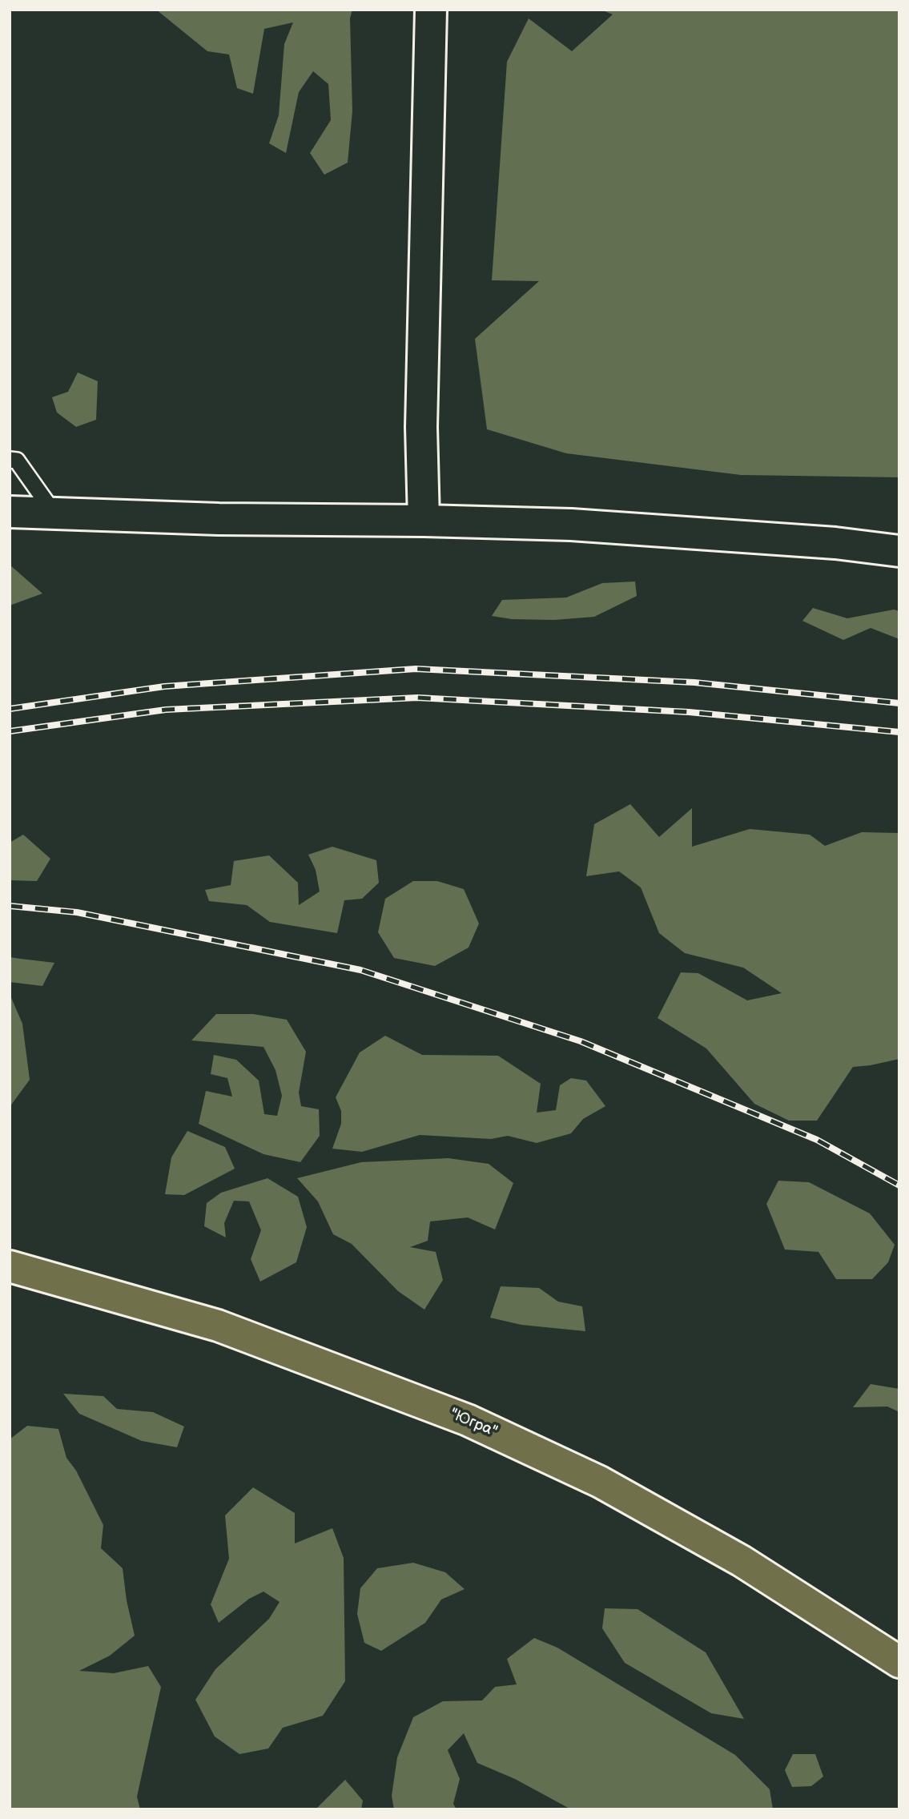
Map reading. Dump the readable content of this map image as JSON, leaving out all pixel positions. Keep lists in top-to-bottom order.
{
  "streets": {
    "highway": ["\"Югра\""]
  }
}
